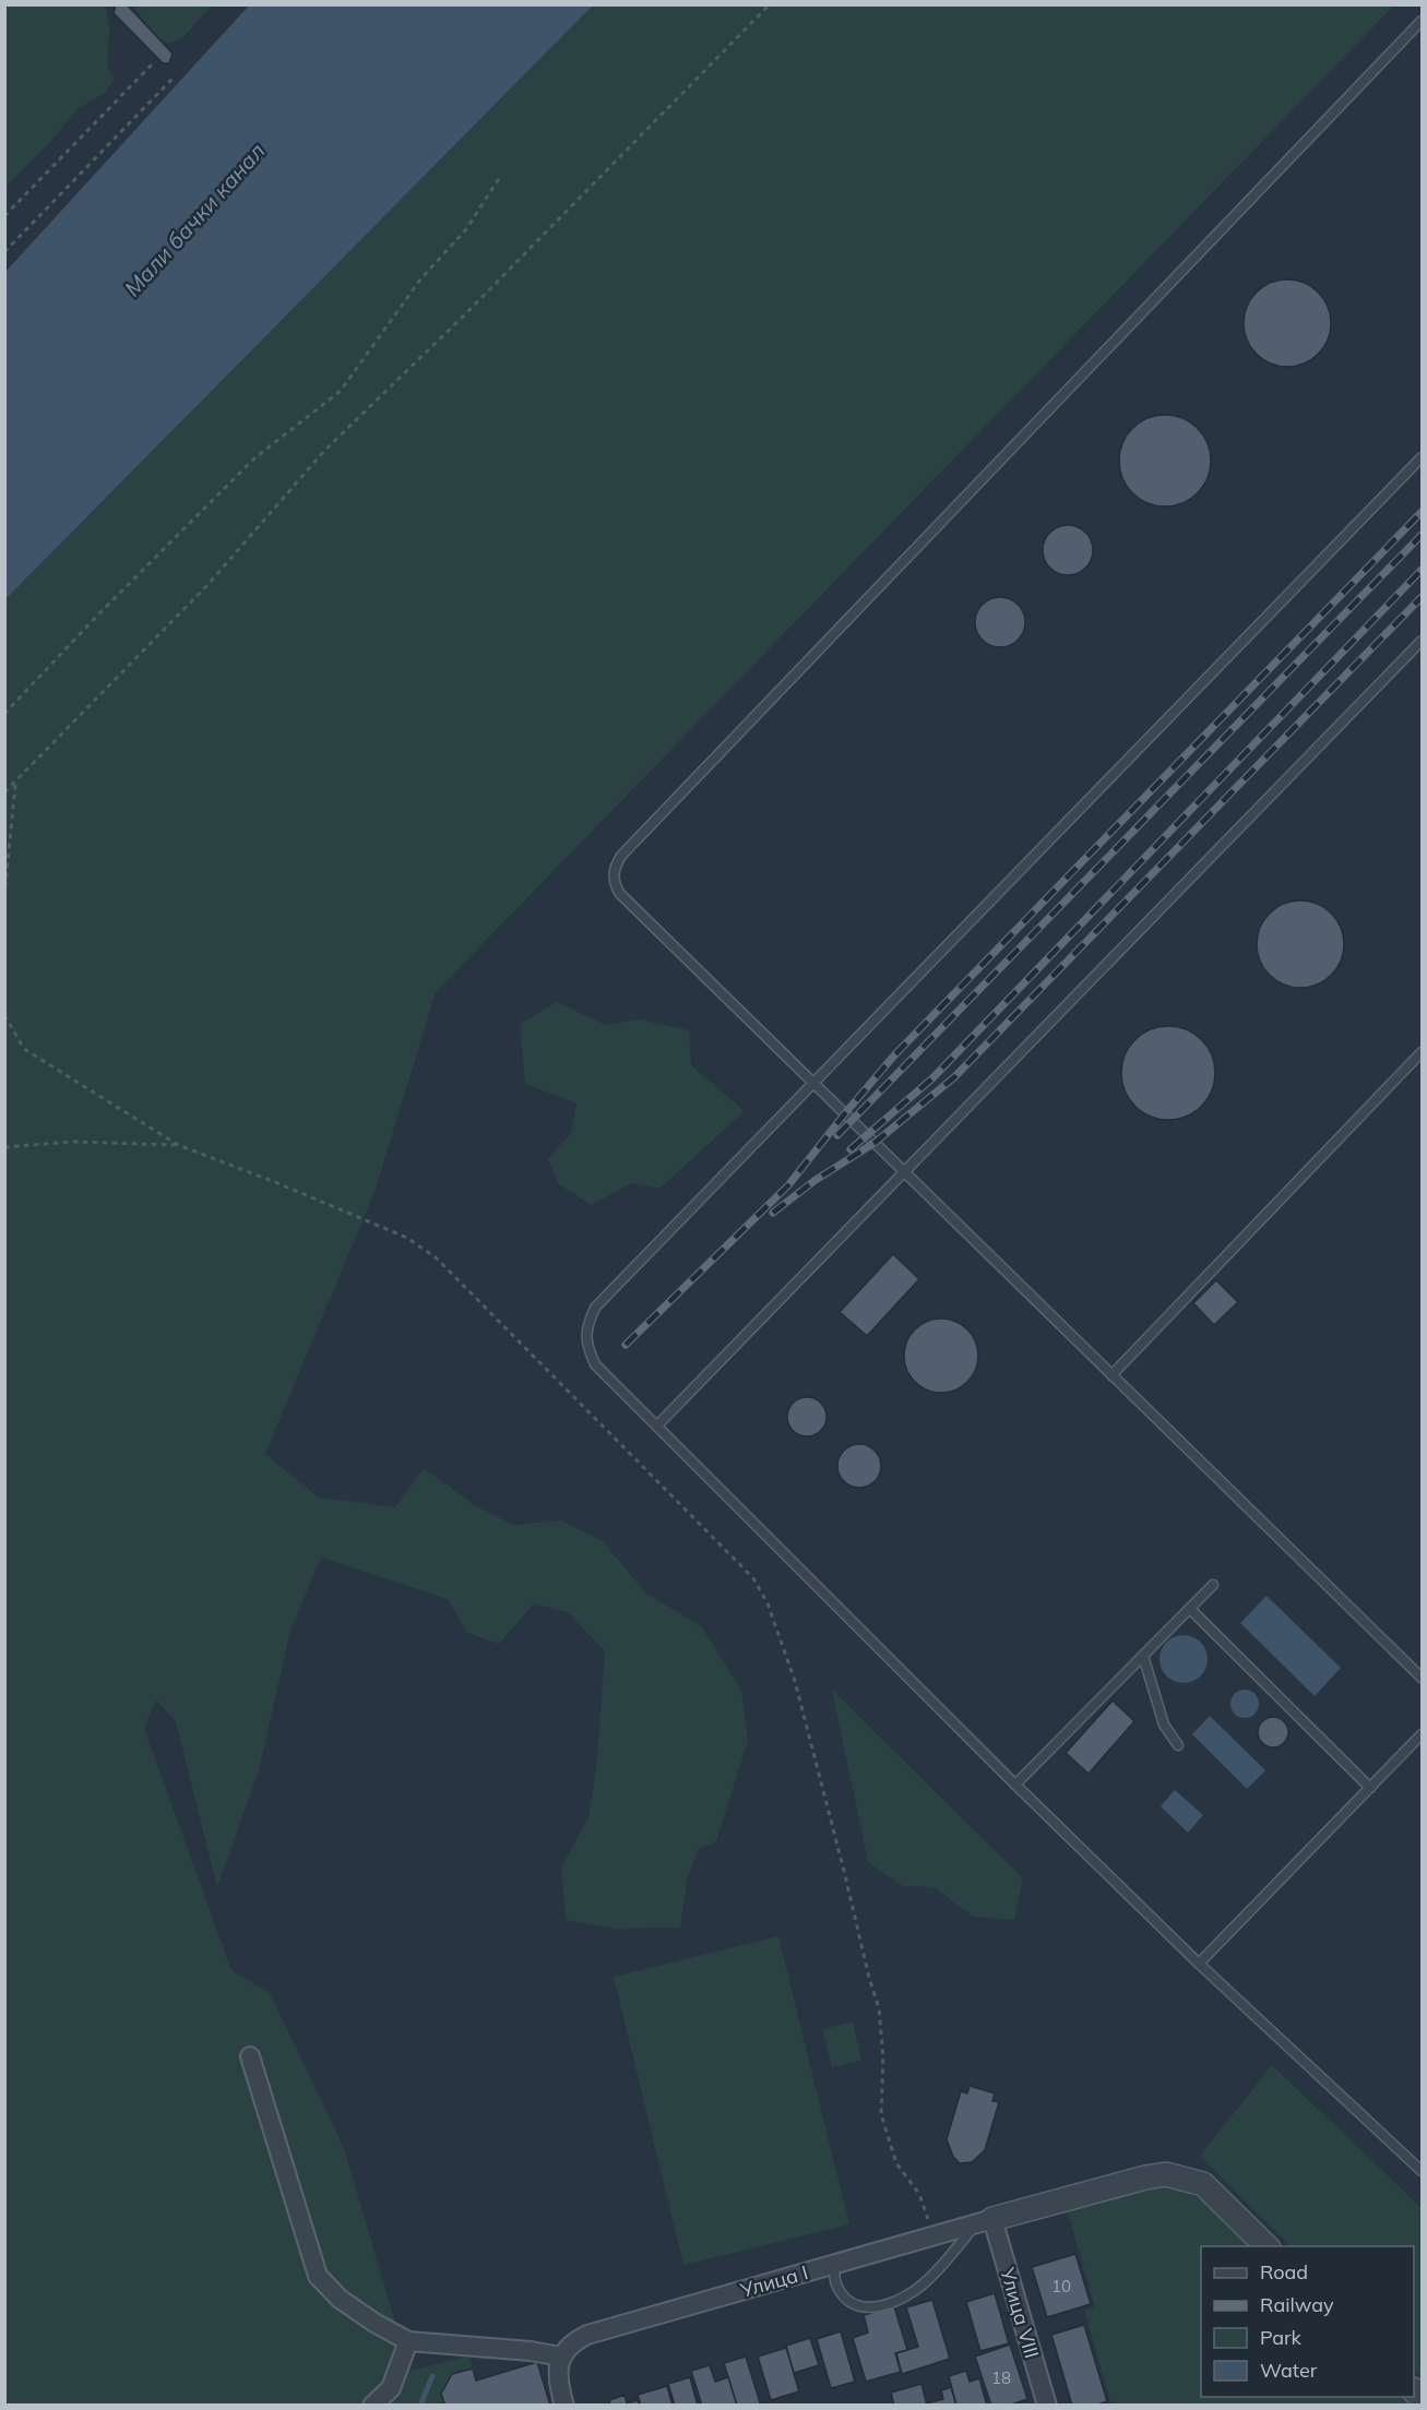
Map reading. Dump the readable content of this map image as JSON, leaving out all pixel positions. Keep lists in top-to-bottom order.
{
  "streets": {
    "street": ["Улица I", "Улица VIII"]
  },
  "crossings": [
    ["Улица I", "Улица VIII"]
  ],
  "water": ["Мали бачки канал"],
  "house_numbers": ["10", "18"],
  "legend": [
    "Road",
    "Railway",
    "Park",
    "Water"
  ]
}
